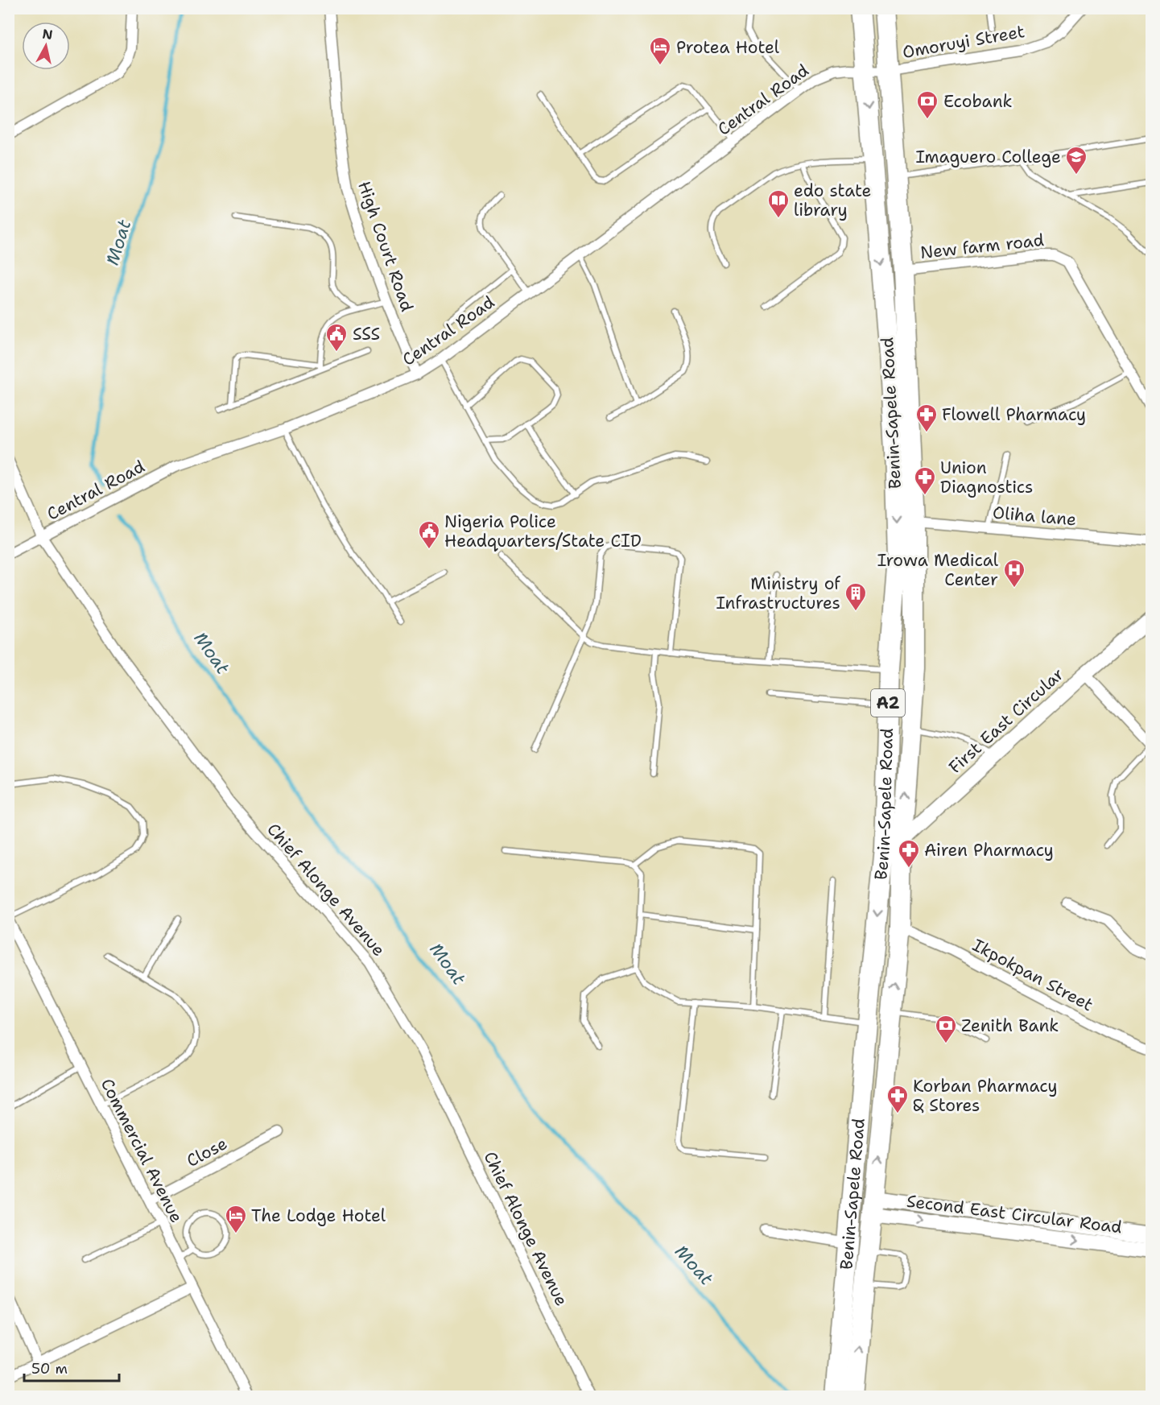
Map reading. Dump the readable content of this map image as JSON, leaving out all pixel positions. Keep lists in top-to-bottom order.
{
  "streets": {
    "highway": ["Benin-Sapele Road", "A2"],
    "main road": ["First East Circular", "Second East Circular Road"],
    "street": [
      "Omoruyi Street",
      "Central Road",
      "High Court Road",
      "New farm road",
      "Oliha lane",
      "Chief Alonge Avenue",
      "Ikpokpan Street",
      "Commercial Avenue",
      "Close"
    ]
  },
  "crossings": [
    ["Omoruyi Street", "Central Road"],
    ["Omoruyi Street", "Benin-Sapele Road"],
    ["Central Road", "High Court Road"],
    ["Central Road", "Benin-Sapele Road"],
    ["Central Road", "Chief Alonge Avenue"],
    ["New farm road", "Benin-Sapele Road"],
    ["Benin-Sapele Road", "Oliha lane"],
    ["Benin-Sapele Road", "First East Circular"],
    ["Benin-Sapele Road", "Ikpokpan Street"],
    ["Benin-Sapele Road", "Second East Circular Road"],
    ["Commercial Avenue", "Close"]
  ],
  "water": ["Moat"],
  "places": {
    "hotel": ["Protea Hotel", "The Lodge Hotel"],
    "bank": ["Ecobank", "Zenith Bank"],
    "school or university": ["Imaguero College"],
    "library": ["edo state library"],
    "public building": ["SSS", "Nigeria Police Headquarters/State CID"],
    "pharmacy": [
      "Flowell Pharmacy",
      "Union Diagnostics",
      "Airen Pharmacy",
      "Korban Pharmacy & Stores"
    ],
    "hospital": ["Irowa Medical Center"],
    "building": ["Ministry of Infrastructures"]
  },
  "scale_bar": "50 m",
  "north": "top"
}
